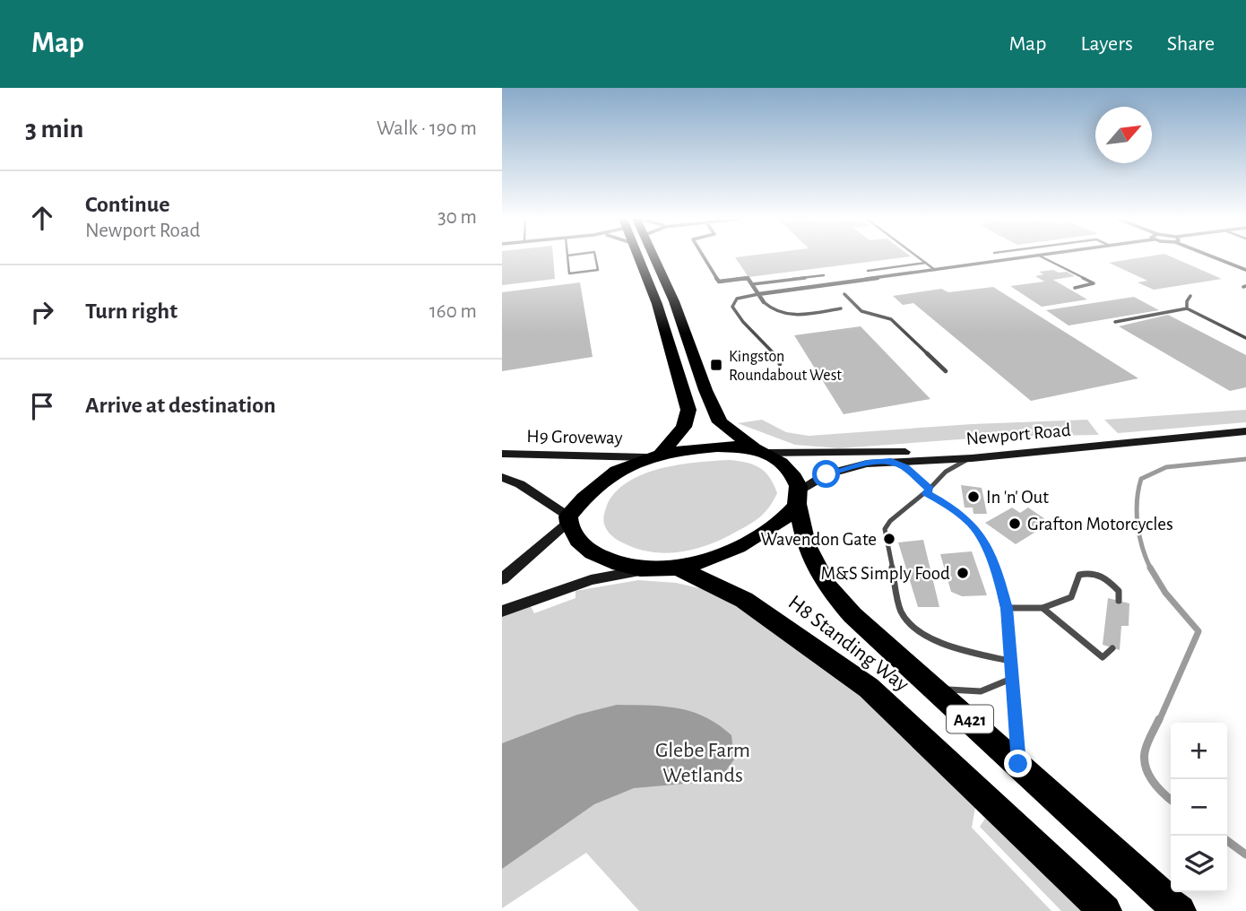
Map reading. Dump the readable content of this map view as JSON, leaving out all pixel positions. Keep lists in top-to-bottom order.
{
  "streets": {
    "highway": ["H8 Standing Way", "A421"],
    "street": ["Newport Road", "H9 Groveway"]
  },
  "crossings": [
    ["Newport Road", "H8 Standing Way"]
  ],
  "parks": ["Glebe Farm Wetlands"],
  "places": {
    "transit": ["Kingston Roundabout West"],
    "other": [
      "In 'n' Out",
      "Grafton Motorcycles",
      "Wavendon Gate",
      "M&S Simply Food"
    ]
  },
  "north": "top right",
  "page": {
    "header": "Map",
    "nav": ["Map", "Layers", "Share"],
    "heading": ["3 min", "Walk · 190 m"],
    "list": [
      ["Continue", "Newport Road", "30 m"],
      ["Turn right", "160 m"],
      "Arrive at destination"
    ],
    "map_buttons": ["+", "−"]
  }
}
